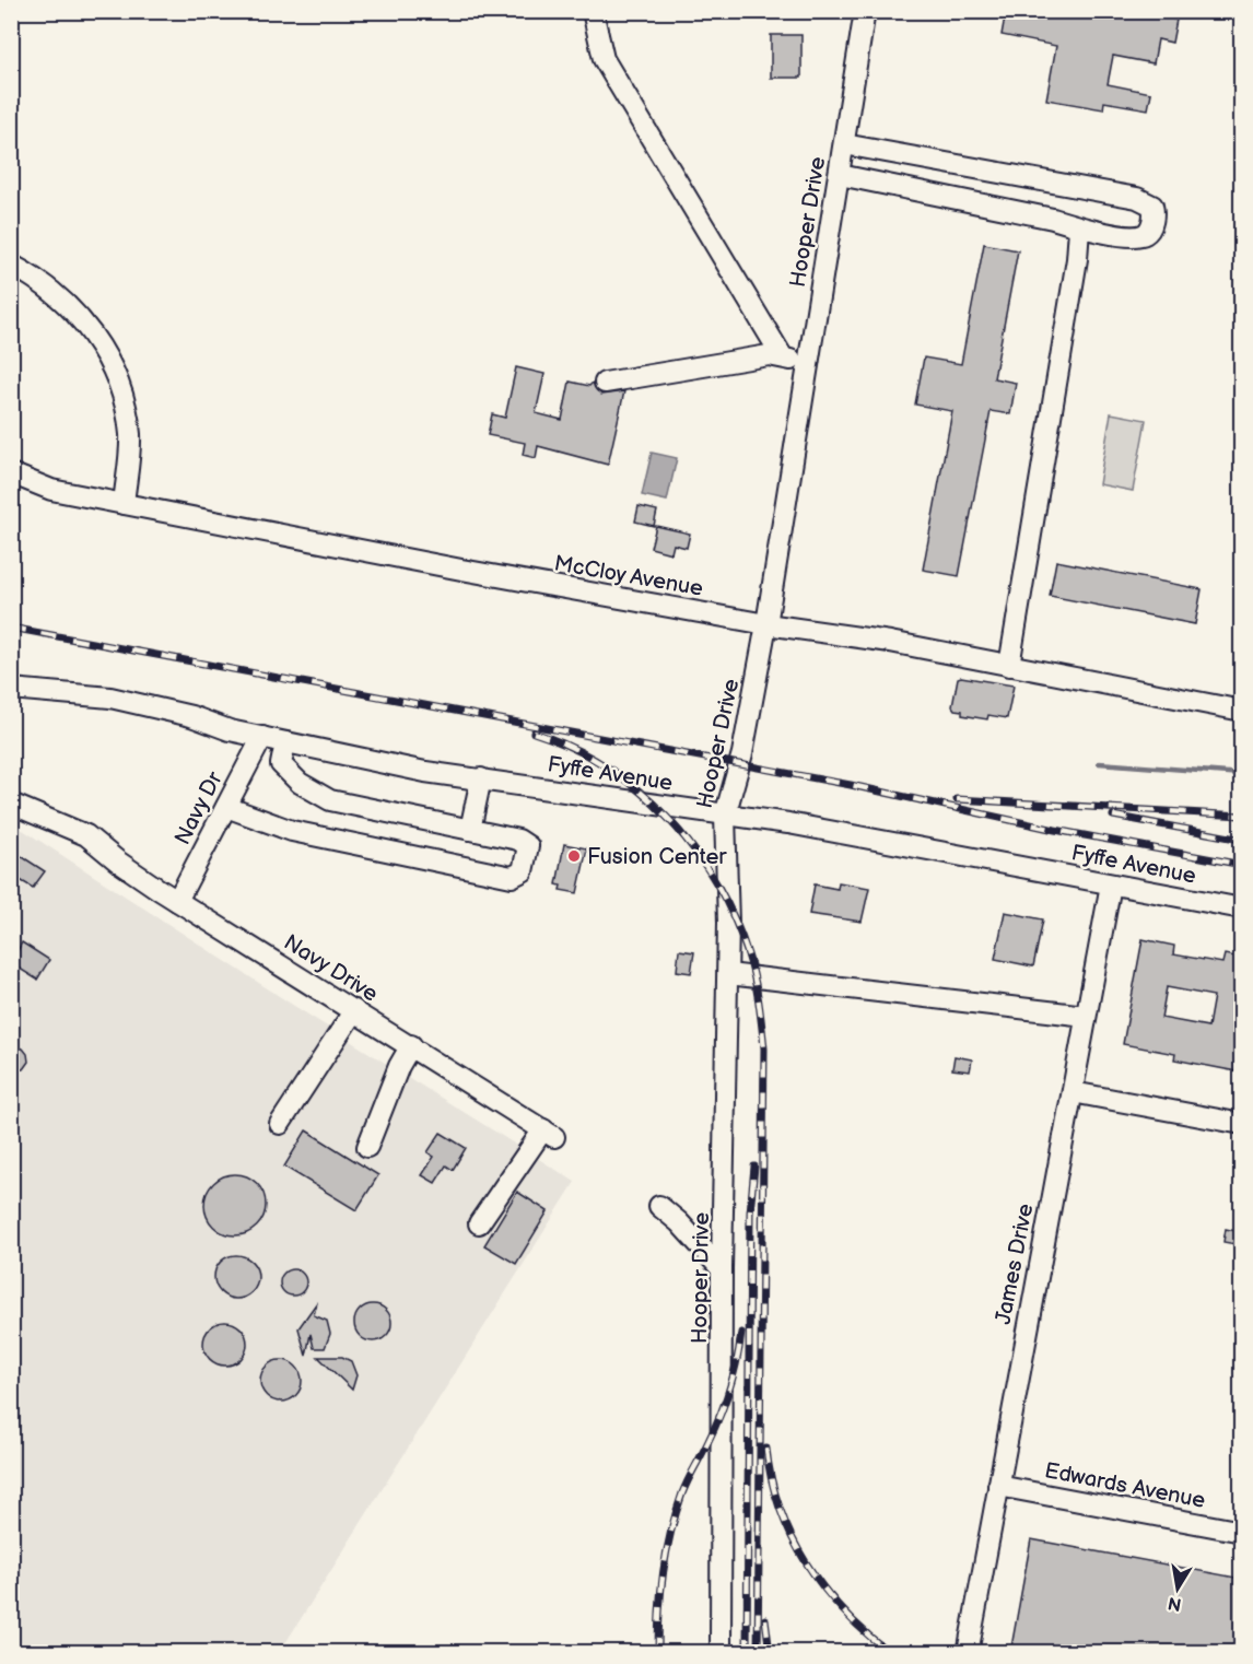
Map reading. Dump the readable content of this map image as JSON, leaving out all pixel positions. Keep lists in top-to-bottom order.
{
  "streets": {
    "street": [
      "Hooper Drive",
      "McCloy Avenue",
      "Fyffe Avenue",
      "Navy Dr",
      "Navy Drive",
      "James Drive",
      "Edwards Avenue"
    ]
  },
  "crossings": [
    ["Hooper Drive", "McCloy Avenue"],
    ["Hooper Drive", "Fyffe Avenue"],
    ["Fyffe Avenue", "Navy Dr"],
    ["Fyffe Avenue", "James Drive"],
    ["Navy Dr", "Navy Drive"],
    ["James Drive", "Edwards Avenue"]
  ],
  "places": ["Fusion Center"],
  "north": "bottom"
}
